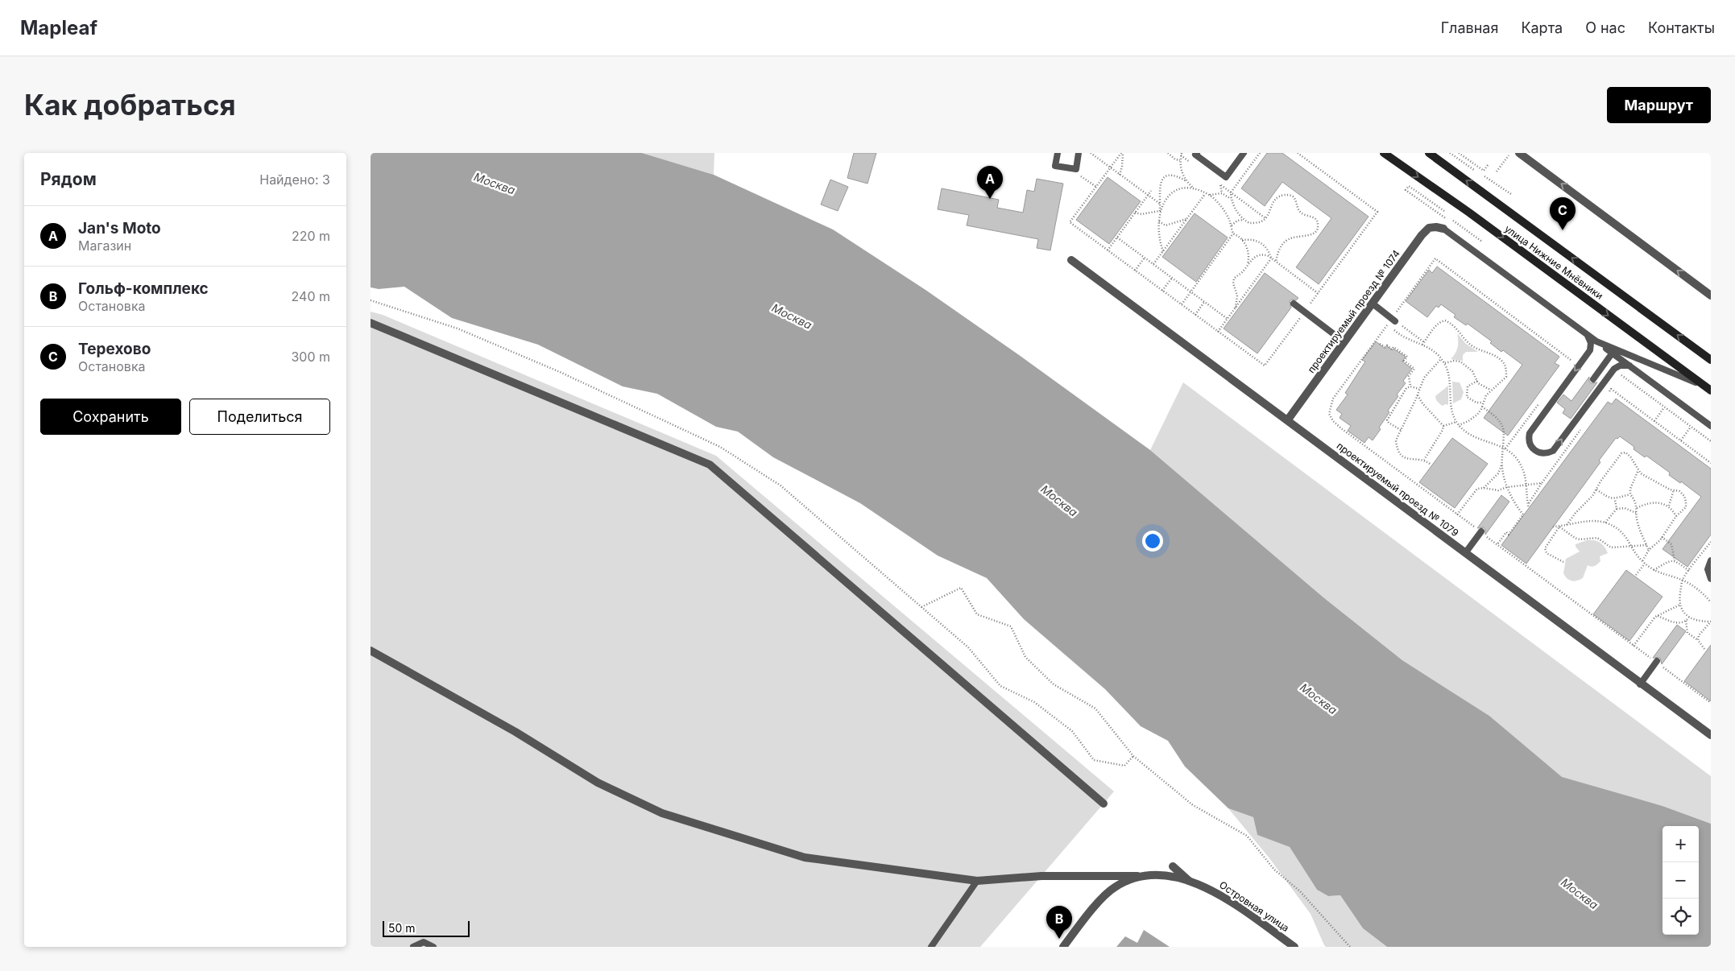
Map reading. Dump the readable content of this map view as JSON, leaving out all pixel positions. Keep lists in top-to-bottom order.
{
  "streets": {
    "main road": ["улица Нижние Мнёвники"],
    "street": ["проектируемый проезд № 1074", "проектируемый проезд № 1079", "Островная улица"]
  },
  "crossings": [
    ["проектируемый проезд № 1074", "проектируемый проезд № 1079"]
  ],
  "water": ["Москва"],
  "scale_bar": "50 m",
  "page": {
    "header": "Mapleaf",
    "nav": [
      "Главная",
      "Карта",
      "О нас",
      "Контакты"
    ],
    "buttons": [
      "Маршрут",
      ["Сохранить", "Поделиться"]
    ],
    "title": "Как добраться",
    "heading": ["Рядом", "Найдено: 3"],
    "pins": ["A", "C", "B"],
    "list": [
      {
        "mark": "A",
        "name": "Jan's Moto",
        "note": "Магазин",
        "value": "220 m"
      },
      {
        "mark": "B",
        "name": "Гольф-комплекс",
        "note": "Остановка",
        "value": "240 m"
      },
      {
        "mark": "C",
        "name": "Терехово",
        "note": "Остановка",
        "value": "300 m"
      }
    ],
    "map_buttons": ["+", "−"],
    "scale": "50 m"
  }
}
